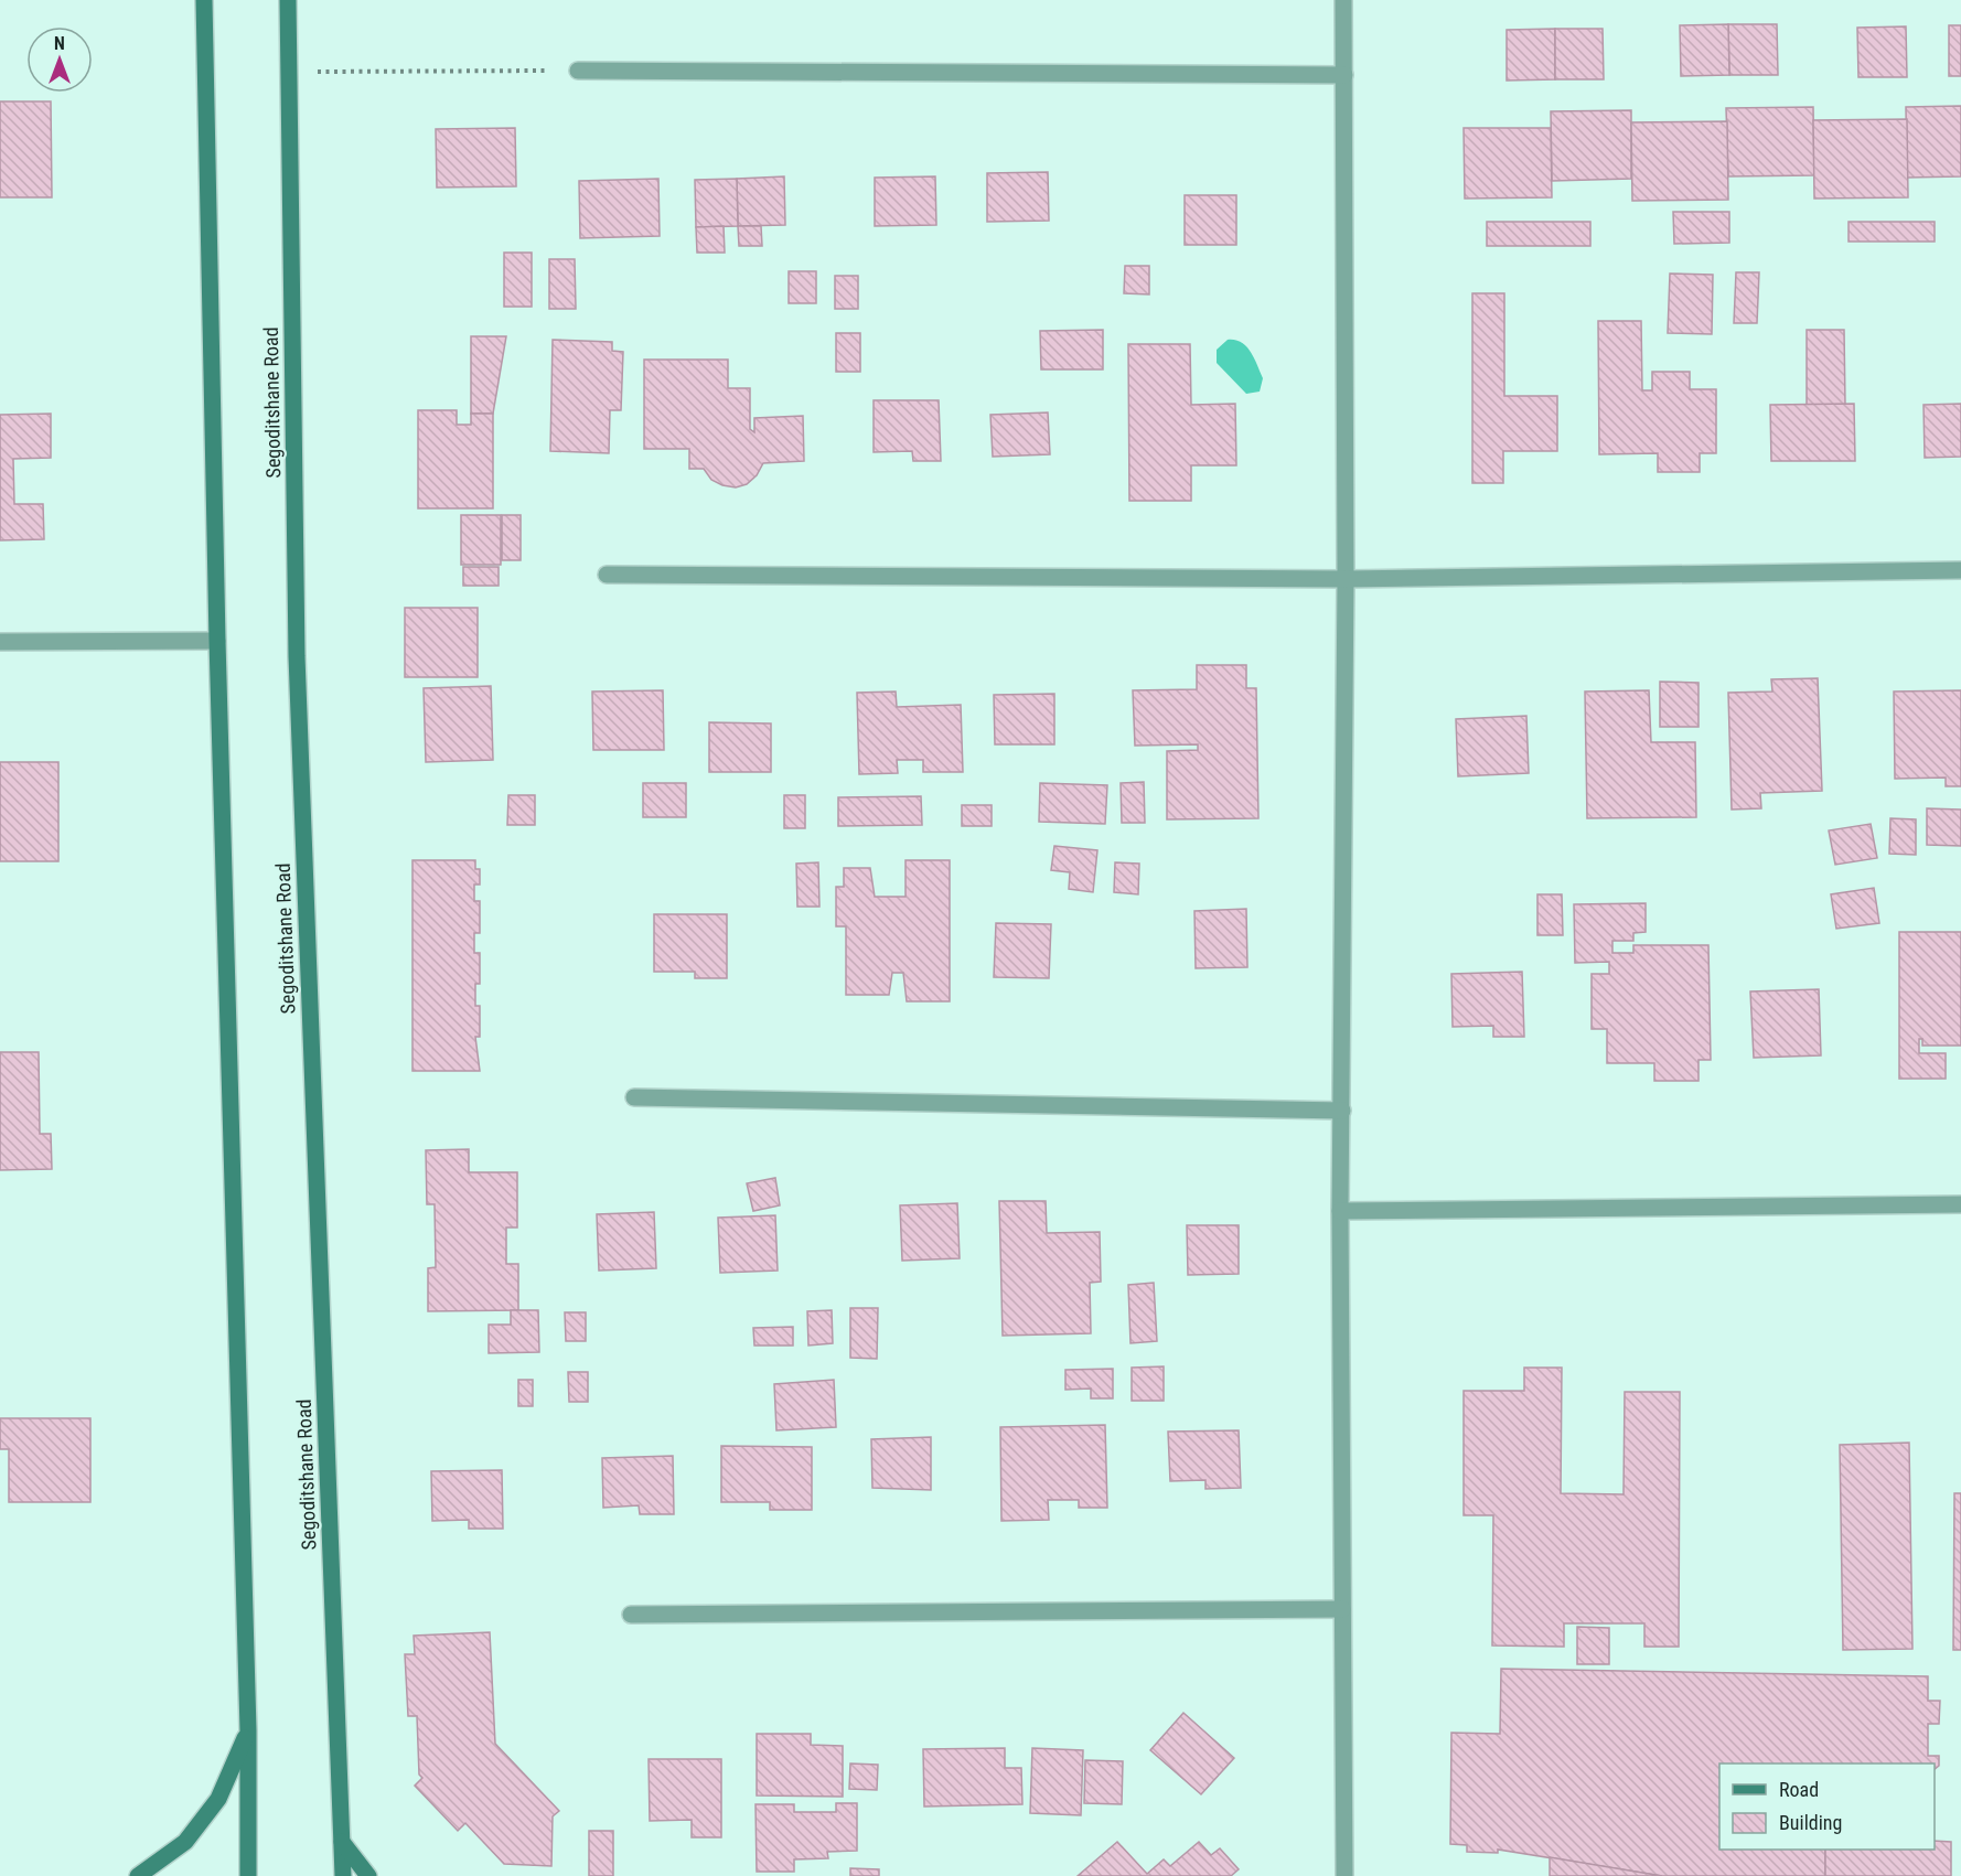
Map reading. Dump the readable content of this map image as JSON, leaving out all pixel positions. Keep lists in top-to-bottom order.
{
  "streets": {
    "main road": ["Segoditshane Road"]
  },
  "legend": ["Road", "Building"],
  "north": "top"
}
